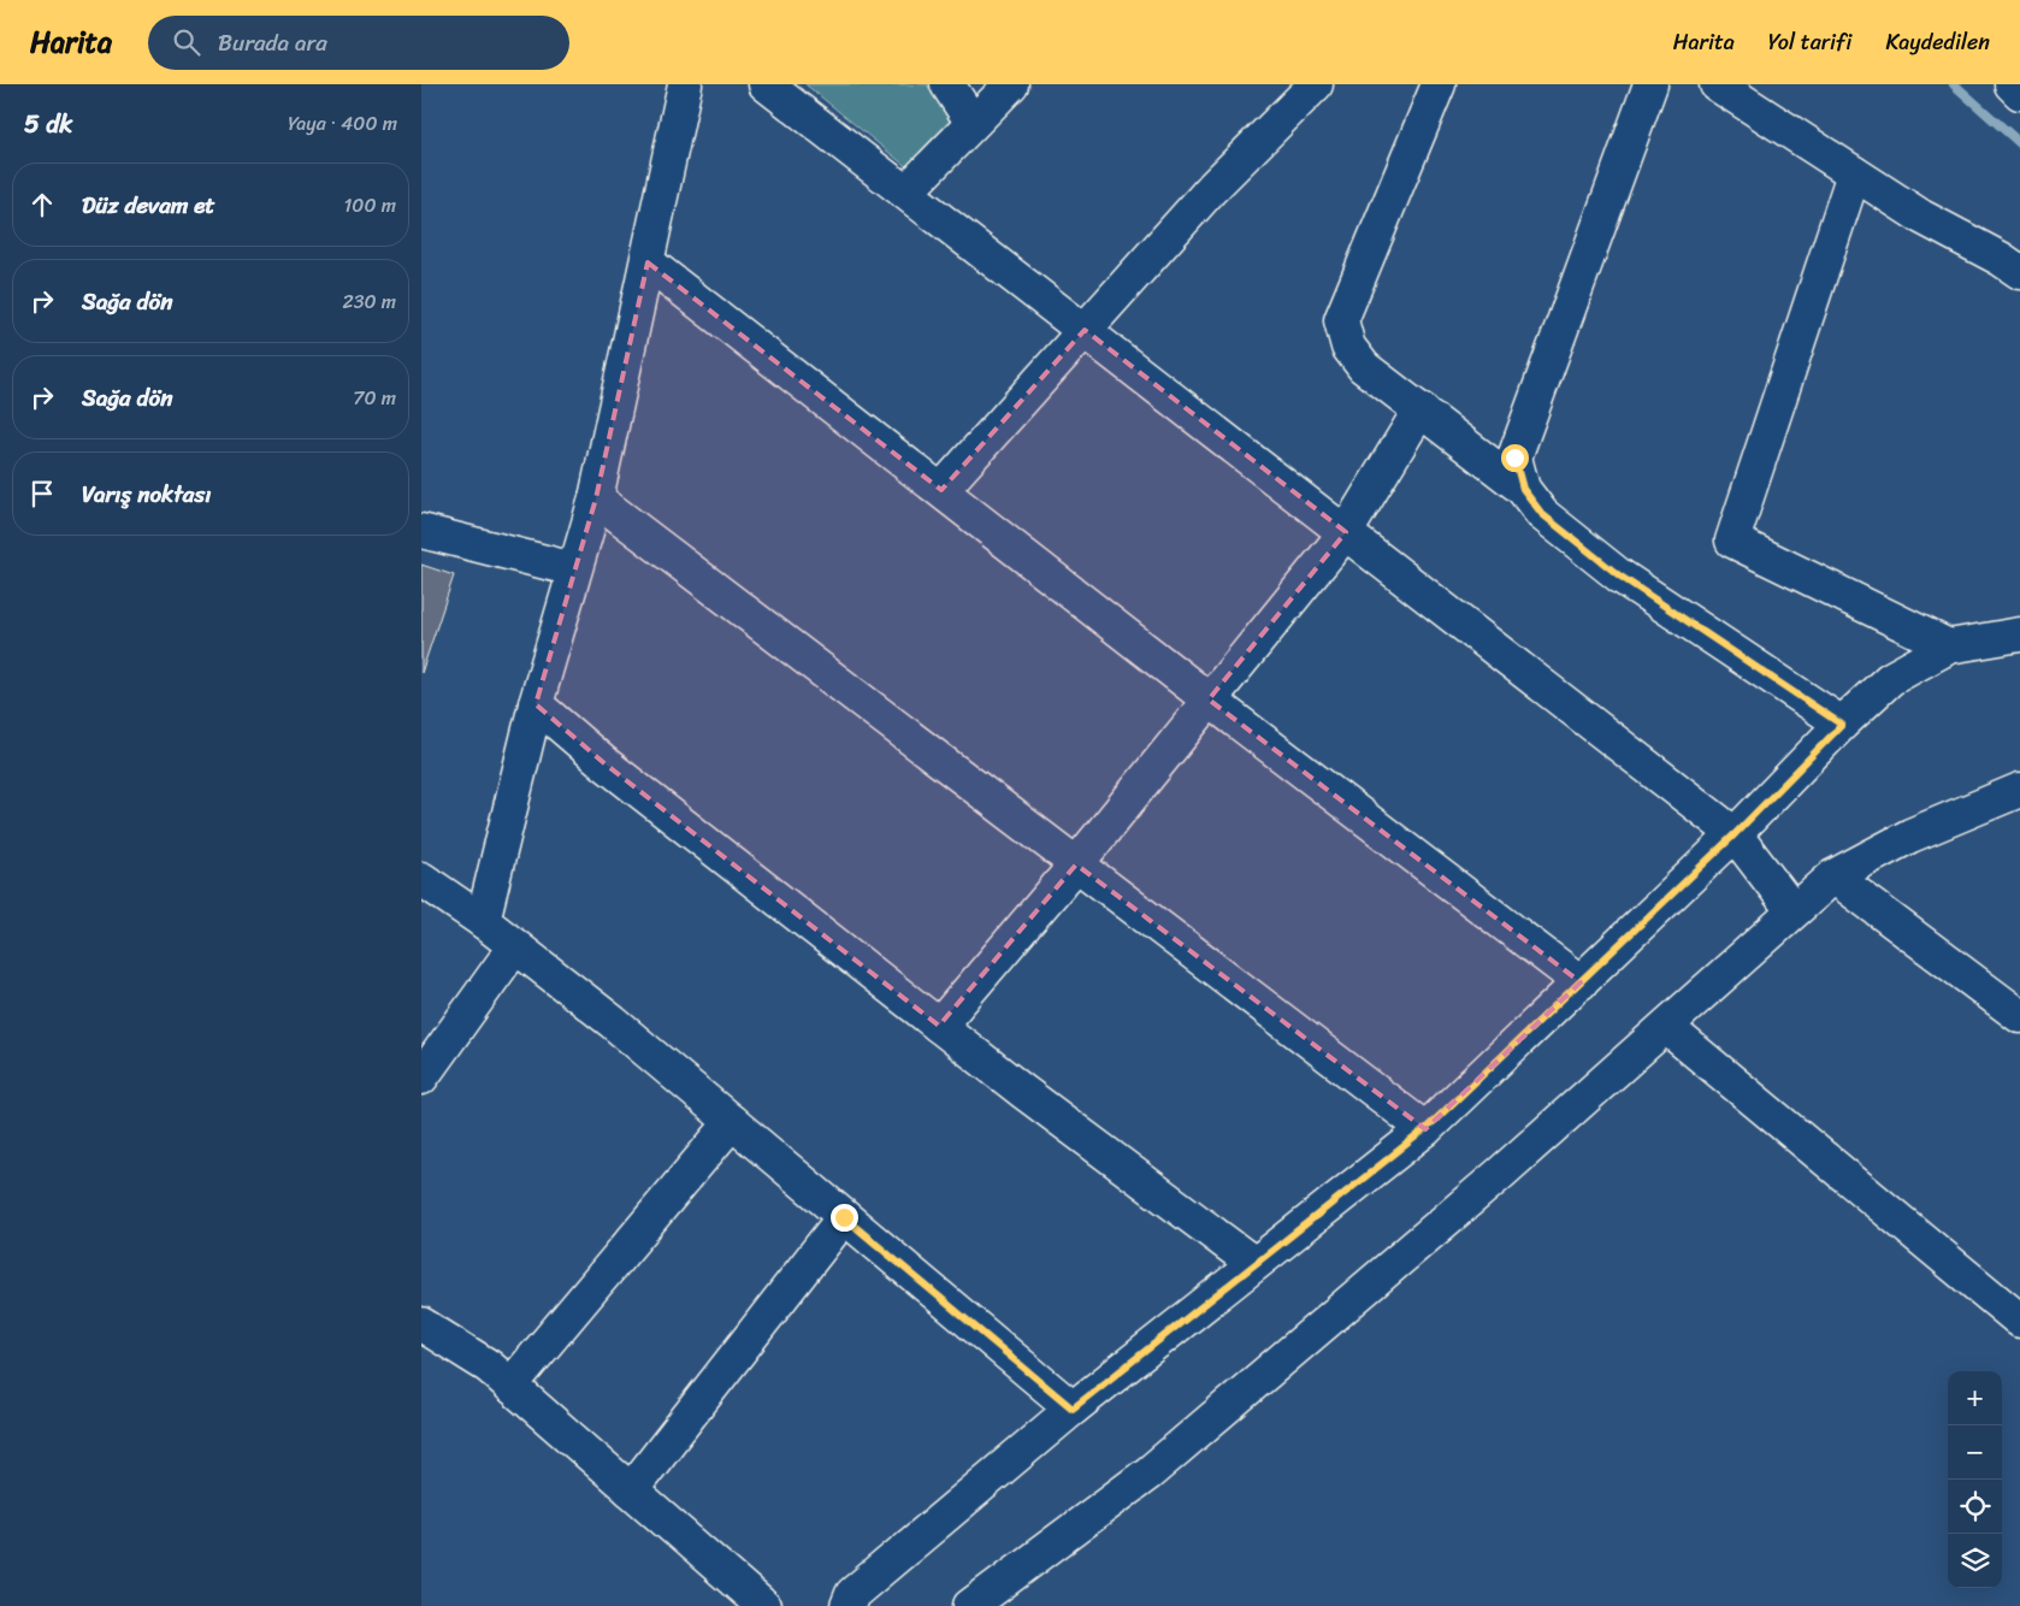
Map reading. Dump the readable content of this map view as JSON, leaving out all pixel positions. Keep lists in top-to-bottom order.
{
  "page": {
    "header": "Harita",
    "search": "Burada ara",
    "nav": ["Harita", "Yol tarifi", "Kaydedilen"],
    "heading": ["5 dk", "Yaya · 400 m"],
    "list": [
      ["Düz devam et", "100 m"],
      ["Sağa dön", "230 m"],
      ["Sağa dön", "70 m"],
      "Varış noktası"
    ],
    "map_buttons": ["+", "−"]
  }
}
